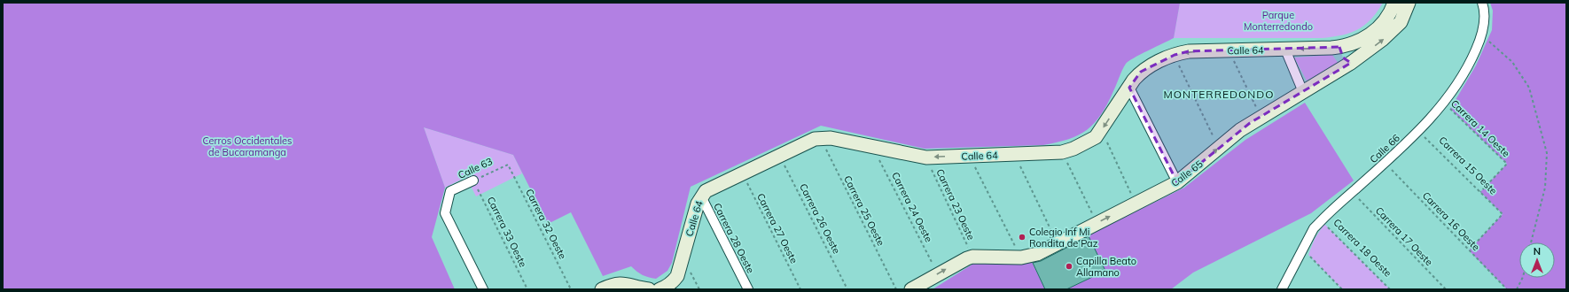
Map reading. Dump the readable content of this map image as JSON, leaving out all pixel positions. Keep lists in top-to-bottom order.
{
  "streets": {
    "street": [
      "Calle 64",
      "Calle 66",
      "Calle 63",
      "Calle 65",
      "Carrera 28 Oeste"
    ],
    "path": [
      "Carrera 14 Oeste",
      "Carrera 15 Oeste",
      "Carrera 23 Oeste",
      "Carrera 24 Oeste",
      "Carrera 25 Oeste",
      "Carrera 26 Oeste",
      "Carrera 16 Oeste",
      "Carrera 32 Oeste",
      "Carrera 27 Oeste",
      "Carrera 33 Oeste",
      "Carrera 17 Oeste",
      "Carrera 18 Oeste"
    ]
  },
  "crossings": [
    ["Calle 64", "Carrera 23 Oeste"],
    ["Calle 64", "Carrera 24 Oeste"],
    ["Calle 64", "Carrera 25 Oeste"],
    ["Calle 64", "Carrera 26 Oeste"],
    ["Calle 64", "Carrera 27 Oeste"],
    ["Calle 64", "Carrera 28 Oeste"],
    ["Carrera 14 Oeste", "Calle 66"],
    ["Carrera 14 Oeste", "Carrera 15 Oeste"],
    ["Calle 66", "Carrera 15 Oeste"],
    ["Calle 66", "Carrera 16 Oeste"],
    ["Calle 66", "Carrera 17 Oeste"],
    ["Calle 66", "Carrera 18 Oeste"],
    ["Carrera 15 Oeste", "Carrera 16 Oeste"],
    ["Calle 63", "Carrera 32 Oeste"],
    ["Calle 63", "Carrera 33 Oeste"],
    ["Calle 65", "Carrera 23 Oeste"],
    ["Calle 65", "Carrera 24 Oeste"]
  ],
  "districts": ["MONTERREDONDO"],
  "parks": ["Parque Monterredondo", "Cerros Occidentales de Bucaramanga"],
  "places": ["Colegio Inf Mi Rondita de Paz", "Capilla Beato Allamano"],
  "north": "top"
}
